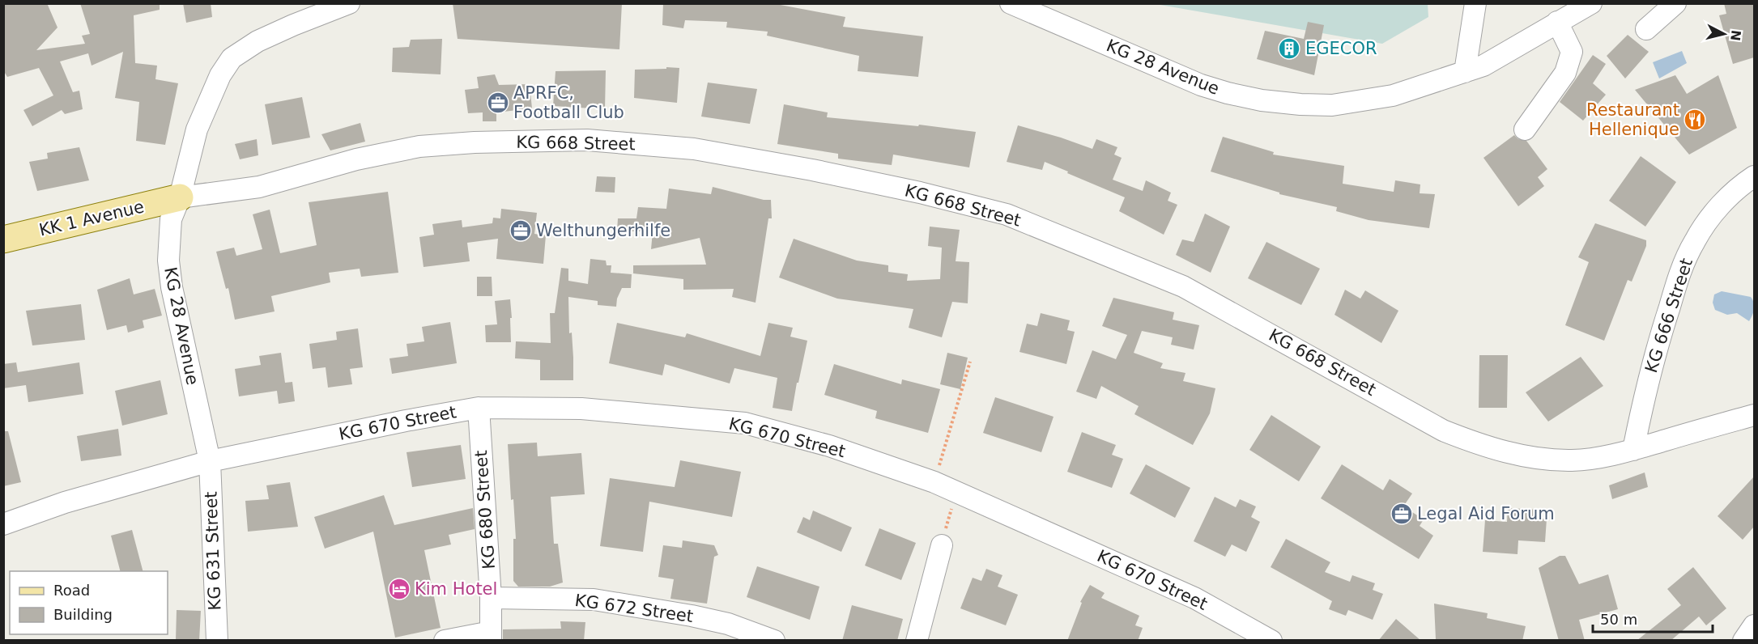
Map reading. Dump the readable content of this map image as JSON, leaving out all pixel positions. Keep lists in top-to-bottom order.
{
  "streets": {
    "main road": ["KK 1 Avenue"],
    "street": [
      "KG 28 Avenue",
      "KG 668 Street",
      "KG 666 Street",
      "KG 670 Street",
      "KG 680 Street",
      "KG 631 Street",
      "KG 672 Street"
    ]
  },
  "crossings": [
    ["KG 28 Avenue", "KG 668 Street"],
    ["KG 28 Avenue", "KK 1 Avenue"],
    ["KG 28 Avenue", "KG 670 Street"],
    ["KG 28 Avenue", "KG 631 Street"],
    ["KG 668 Street", "KK 1 Avenue"],
    ["KG 668 Street", "KG 666 Street"],
    ["KG 670 Street", "KG 680 Street"],
    ["KG 670 Street", "KG 631 Street"],
    ["KG 680 Street", "KG 672 Street"]
  ],
  "places": {
    "building": ["EGECOR"],
    "office": ["APRFC, Football Club", "Welthungerhilfe", "Legal Aid Forum"],
    "restaurant": ["Restaurant Hellenique"],
    "hotel": ["Kim Hotel"]
  },
  "legend": ["Road", "Building"],
  "scale_bar": "50 m",
  "north": "right"
}
